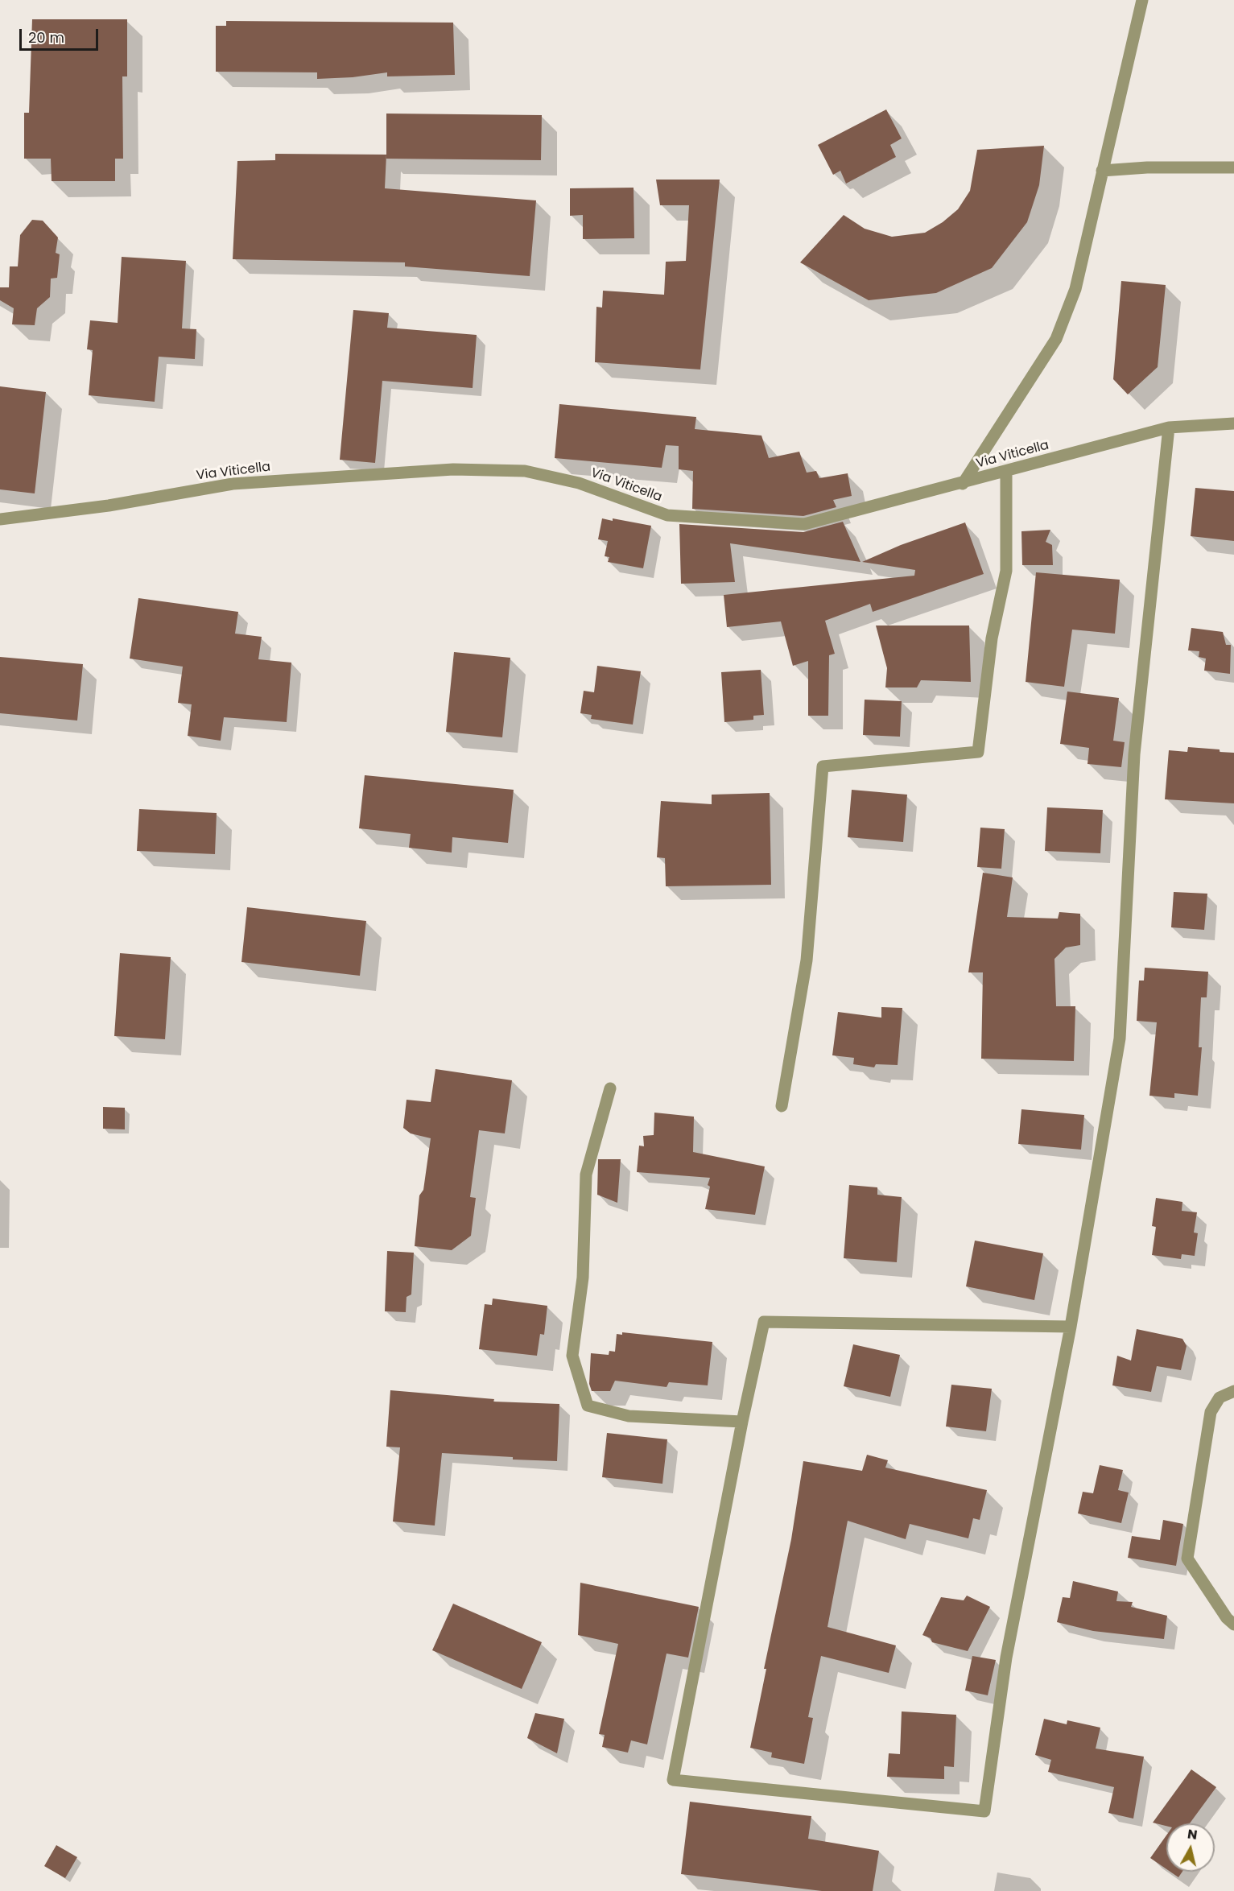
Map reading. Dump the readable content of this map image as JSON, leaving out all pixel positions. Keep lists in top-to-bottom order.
{
  "streets": {
    "street": ["Via Viticella"]
  },
  "scale_bar": "20 m",
  "north": "top"
}
